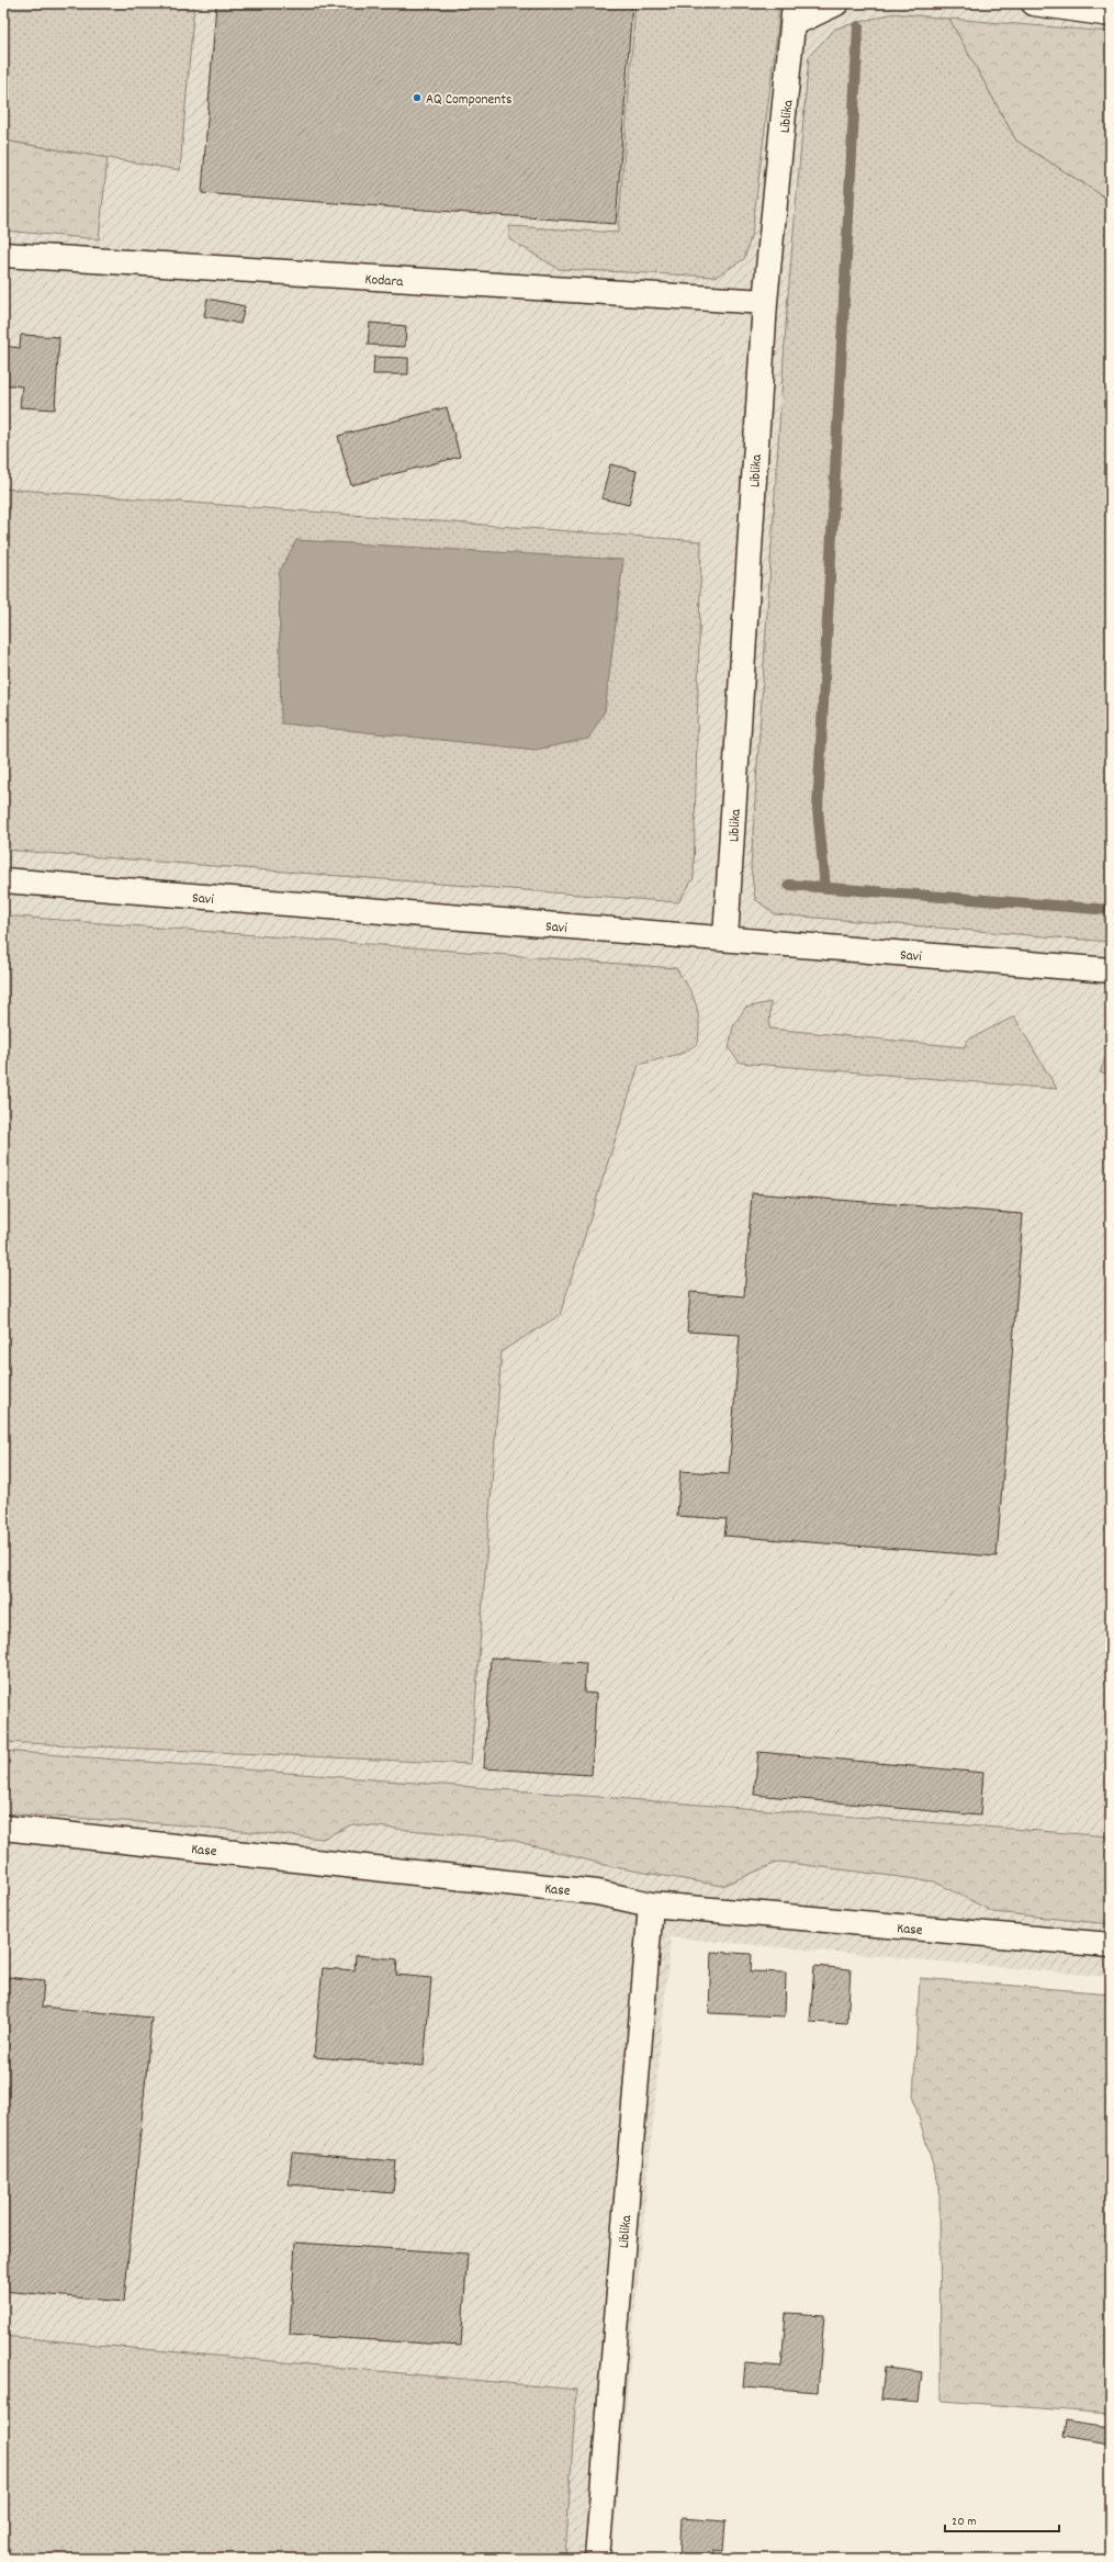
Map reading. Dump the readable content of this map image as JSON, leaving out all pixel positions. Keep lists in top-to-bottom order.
{
  "streets": {
    "street": [
      "Liblika",
      "Kodara",
      "Savi",
      "Kase"
    ]
  },
  "crossings": [
    ["Liblika", "Kodara"],
    ["Liblika", "Savi"],
    ["Liblika", "Kase"]
  ],
  "places": ["AQ Components"],
  "scale_bar": "20 m"
}
